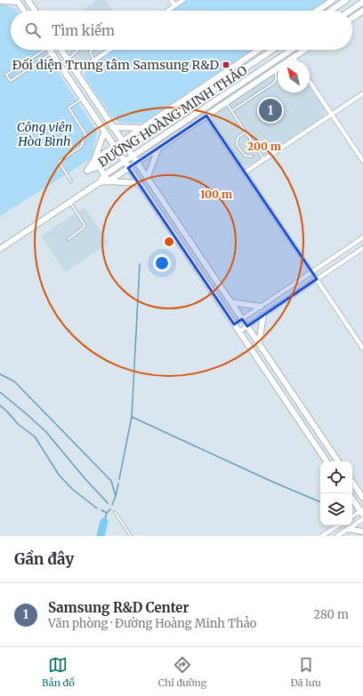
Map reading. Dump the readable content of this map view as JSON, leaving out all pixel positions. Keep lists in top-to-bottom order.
{
  "streets": {
    "main road": ["ĐƯỜNG HOÀNG MINH THẢO"]
  },
  "parks": ["Công viên Hòa Bình"],
  "places": {
    "transit": ["Đối diện Trung tâm Samsung R&D"]
  },
  "north": "top left",
  "page": {
    "search": "Tìm kiếm",
    "pins": "1",
    "heading": "Gần đây",
    "list": [
      {
        "mark": "1",
        "name": "Samsung R&D Center",
        "note": "Văn phòng · Đường Hoàng Minh Thảo",
        "value": "280 m"
      }
    ],
    "nav": ["Bản đồ", "Chỉ đường", "Đã lưu"]
  },
  "rings": ["200 m", "100 m"]
}
